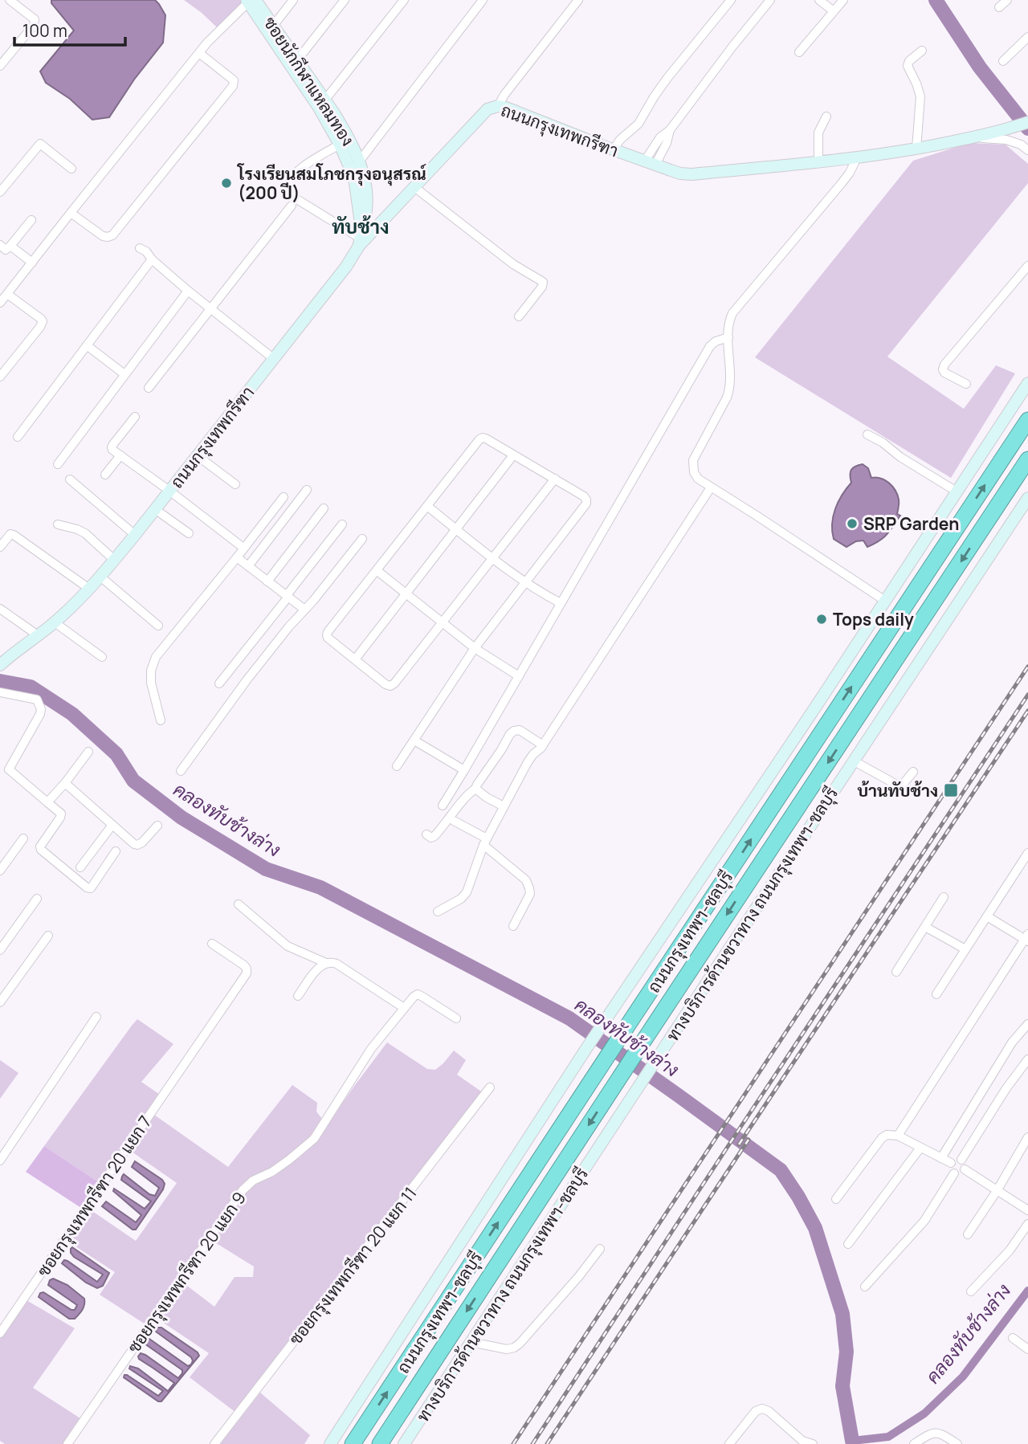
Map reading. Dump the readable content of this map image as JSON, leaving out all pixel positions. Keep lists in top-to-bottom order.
{
  "streets": {
    "highway": ["ถนนกรุงเทพฯ-ชลบุรี"],
    "main road": ["ซอยนักกีฬาแหลมทอง", "ถนนกรุงเทพกรีฑา", "ทางบริการด้านขวาทาง ถนนกรุงเทพฯ-ชลบุรี"],
    "street": ["ซอยกรุงเทพกรีฑา 20 แยก 7", "ซอยกรุงเทพกรีฑา 20 แยก 11", "ซอยกรุงเทพกรีฑา 20 แยก 9"]
  },
  "crossings": [
    ["ซอยนักกีฬาแหลมทอง", "ถนนกรุงเทพกรีฑา"]
  ],
  "districts": ["ทับช้าง"],
  "water": ["คลองทับช้างล่าง"],
  "places": {
    "other": ["โรงเรียนสมโภชกรุงอนุสรณ์ (200 ปี)", "SRP Garden", "Tops daily"],
    "transit": ["บ้านทับช้าง"]
  },
  "scale_bar": "100 m"
}
